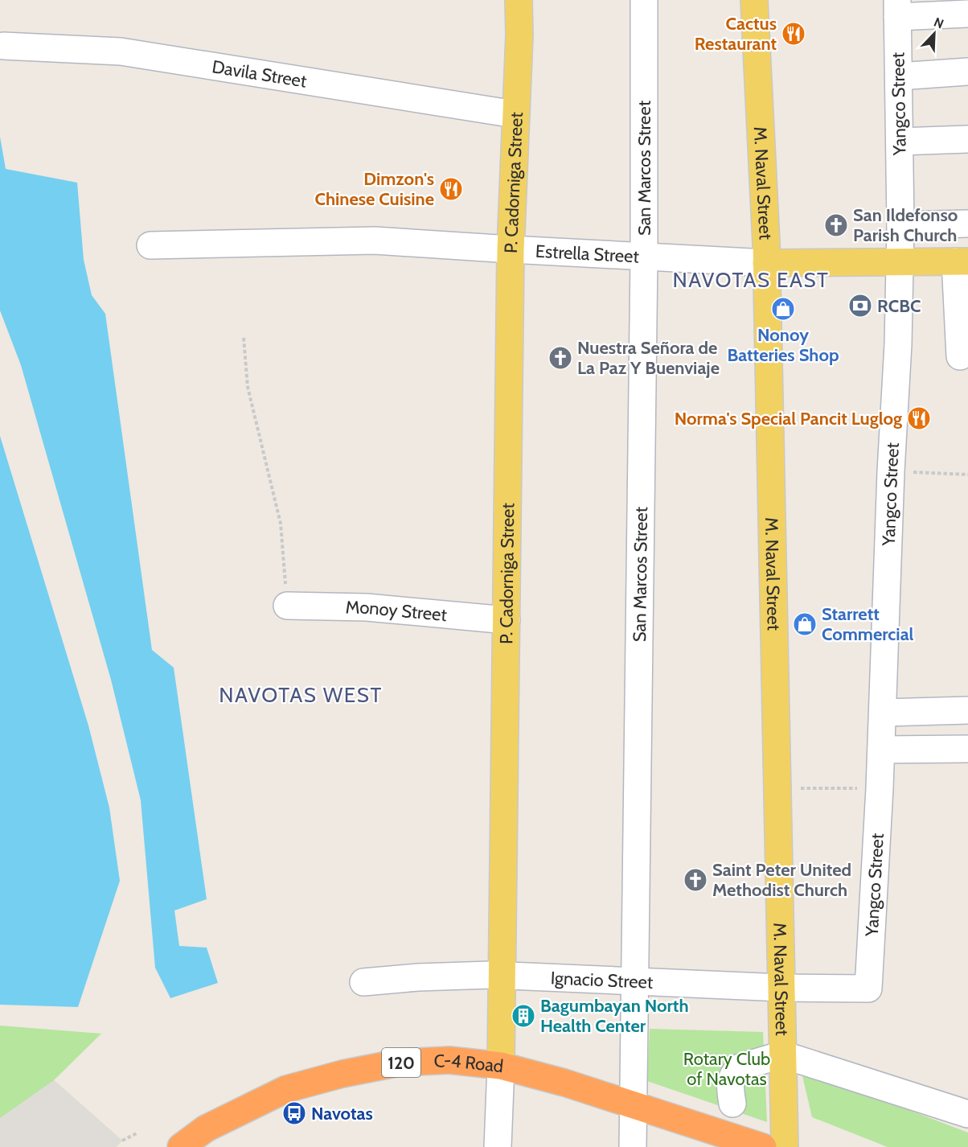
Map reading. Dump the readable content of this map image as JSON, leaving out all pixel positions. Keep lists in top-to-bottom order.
{
  "streets": {
    "highway": ["120", "C-4 Road"],
    "main road": ["P. Cadorniga Street", "M. Naval Street", "Estrella Street"],
    "street": [
      "Davila Street",
      "Yangco Street",
      "San Marcos Street",
      "Monoy Street",
      "Ignacio Street"
    ]
  },
  "crossings": [
    ["Davila Street", "P. Cadorniga Street"],
    ["Yangco Street", "Estrella Street"],
    ["Yangco Street", "Ignacio Street"],
    ["San Marcos Street", "Estrella Street"],
    ["San Marcos Street", "Ignacio Street"],
    ["San Marcos Street", "C-4 Road"],
    ["P. Cadorniga Street", "Estrella Street"],
    ["P. Cadorniga Street", "Monoy Street"],
    ["P. Cadorniga Street", "Ignacio Street"],
    ["P. Cadorniga Street", "C-4 Road"],
    ["M. Naval Street", "Estrella Street"],
    ["M. Naval Street", "Ignacio Street"]
  ],
  "districts": ["NAVOTAS EAST", "NAVOTAS WEST"],
  "parks": ["Rotary Club of Navotas"],
  "places": {
    "restaurant": ["Cactus Restaurant", "Dimzon's Chinese Cuisine", "Norma's Special Pancit Luglog"],
    "church": ["San Ildefonso Parish Church", "Nuestra Señora de La Paz Y Buenviaje", "Saint Peter United Methodist Church"],
    "bank": ["RCBC"],
    "shop": ["Nonoy Batteries Shop", "Starrett Commercial"],
    "building": ["Bagumbayan North Health Center"],
    "bus stop": ["Navotas"]
  },
  "north": "top right"
}
